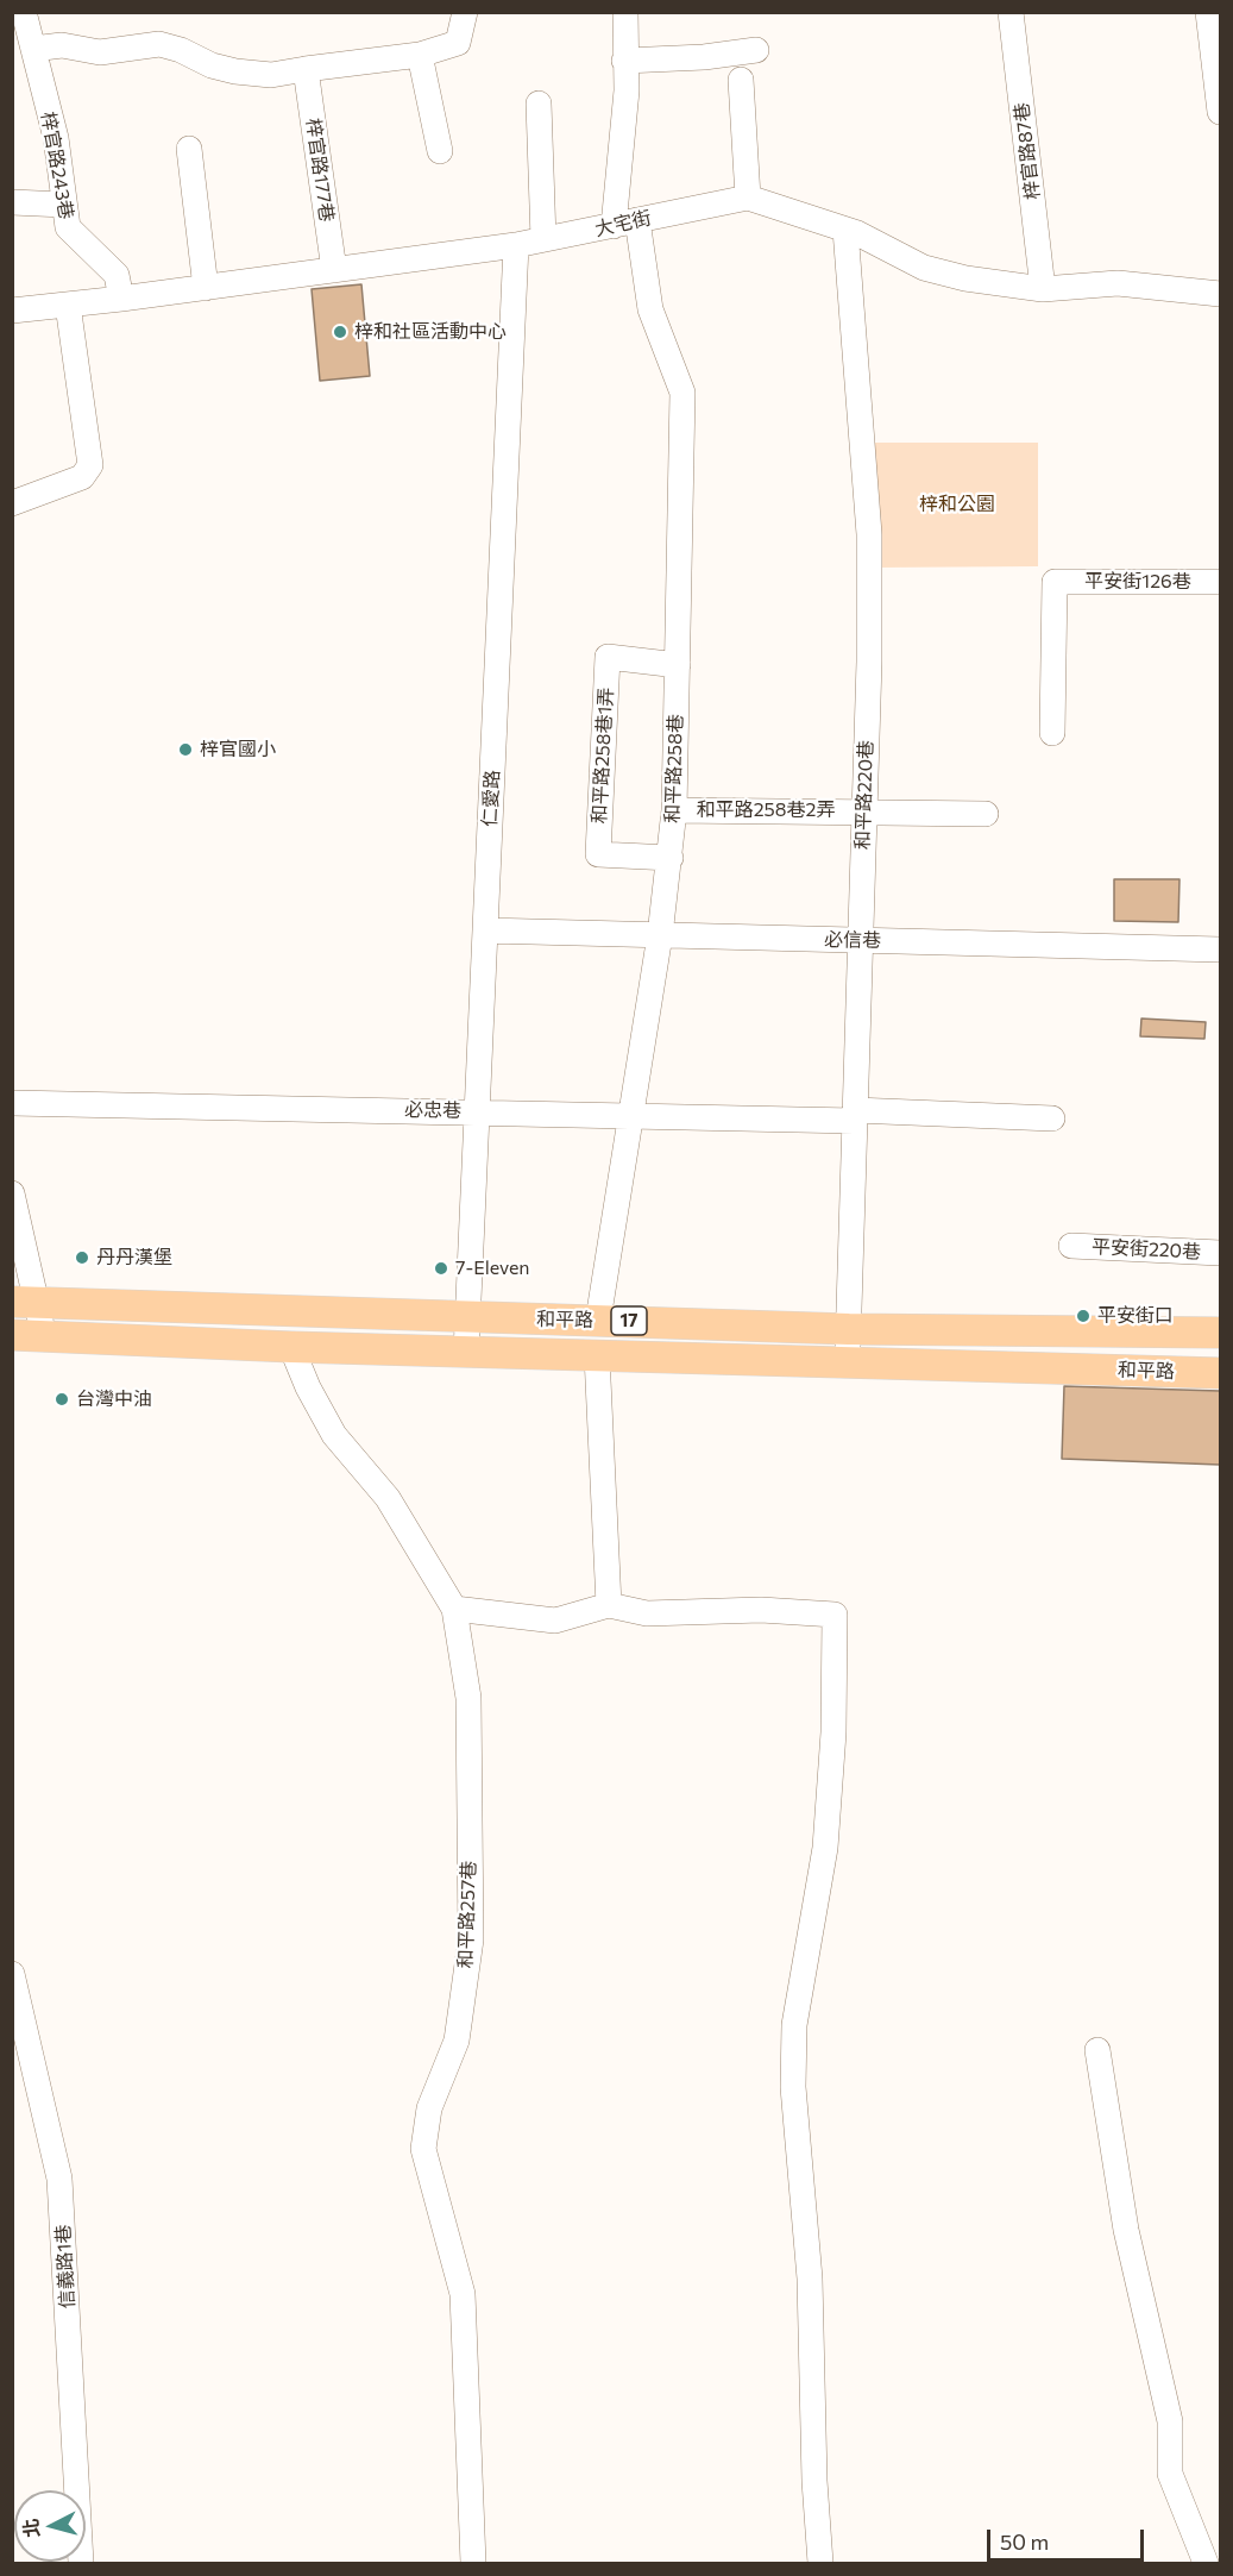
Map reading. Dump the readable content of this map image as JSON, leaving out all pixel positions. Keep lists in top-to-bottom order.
{
  "streets": {
    "main road": ["和平路", "17"],
    "street": [
      "梓官路87巷",
      "梓官路243巷",
      "梓官路177巷",
      "大宅街",
      "平安街126巷",
      "和平路258巷1弄",
      "和平路258巷",
      "和平路220巷",
      "仁愛路",
      "和平路258巷2弄",
      "必信巷",
      "必忠巷",
      "平安街220巷",
      "和平路257巷",
      "信義路1巷"
    ]
  },
  "crossings": [
    ["梓官路87巷", "大宅街"],
    ["梓官路243巷", "大宅街"],
    ["梓官路177巷", "大宅街"],
    ["大宅街", "和平路258巷"],
    ["大宅街", "和平路220巷"],
    ["大宅街", "仁愛路"],
    ["和平路258巷1弄", "和平路258巷"],
    ["和平路258巷", "和平路258巷2弄"],
    ["和平路258巷", "必信巷"],
    ["和平路258巷", "必忠巷"],
    ["和平路258巷", "和平路"],
    ["和平路220巷", "和平路258巷2弄"],
    ["和平路220巷", "必信巷"],
    ["和平路220巷", "必忠巷"],
    ["和平路220巷", "和平路"],
    ["仁愛路", "必信巷"],
    ["仁愛路", "必忠巷"],
    ["仁愛路", "和平路"],
    ["和平路", "17"],
    ["和平路", "和平路257巷"]
  ],
  "parks": ["梓和公園"],
  "places": [
    "梓和社區活動中心",
    "梓官國小",
    "丹丹漢堡",
    "7-Eleven",
    "平安街口",
    "台灣中油"
  ],
  "scale_bar": "50 m",
  "north": "left"
}
